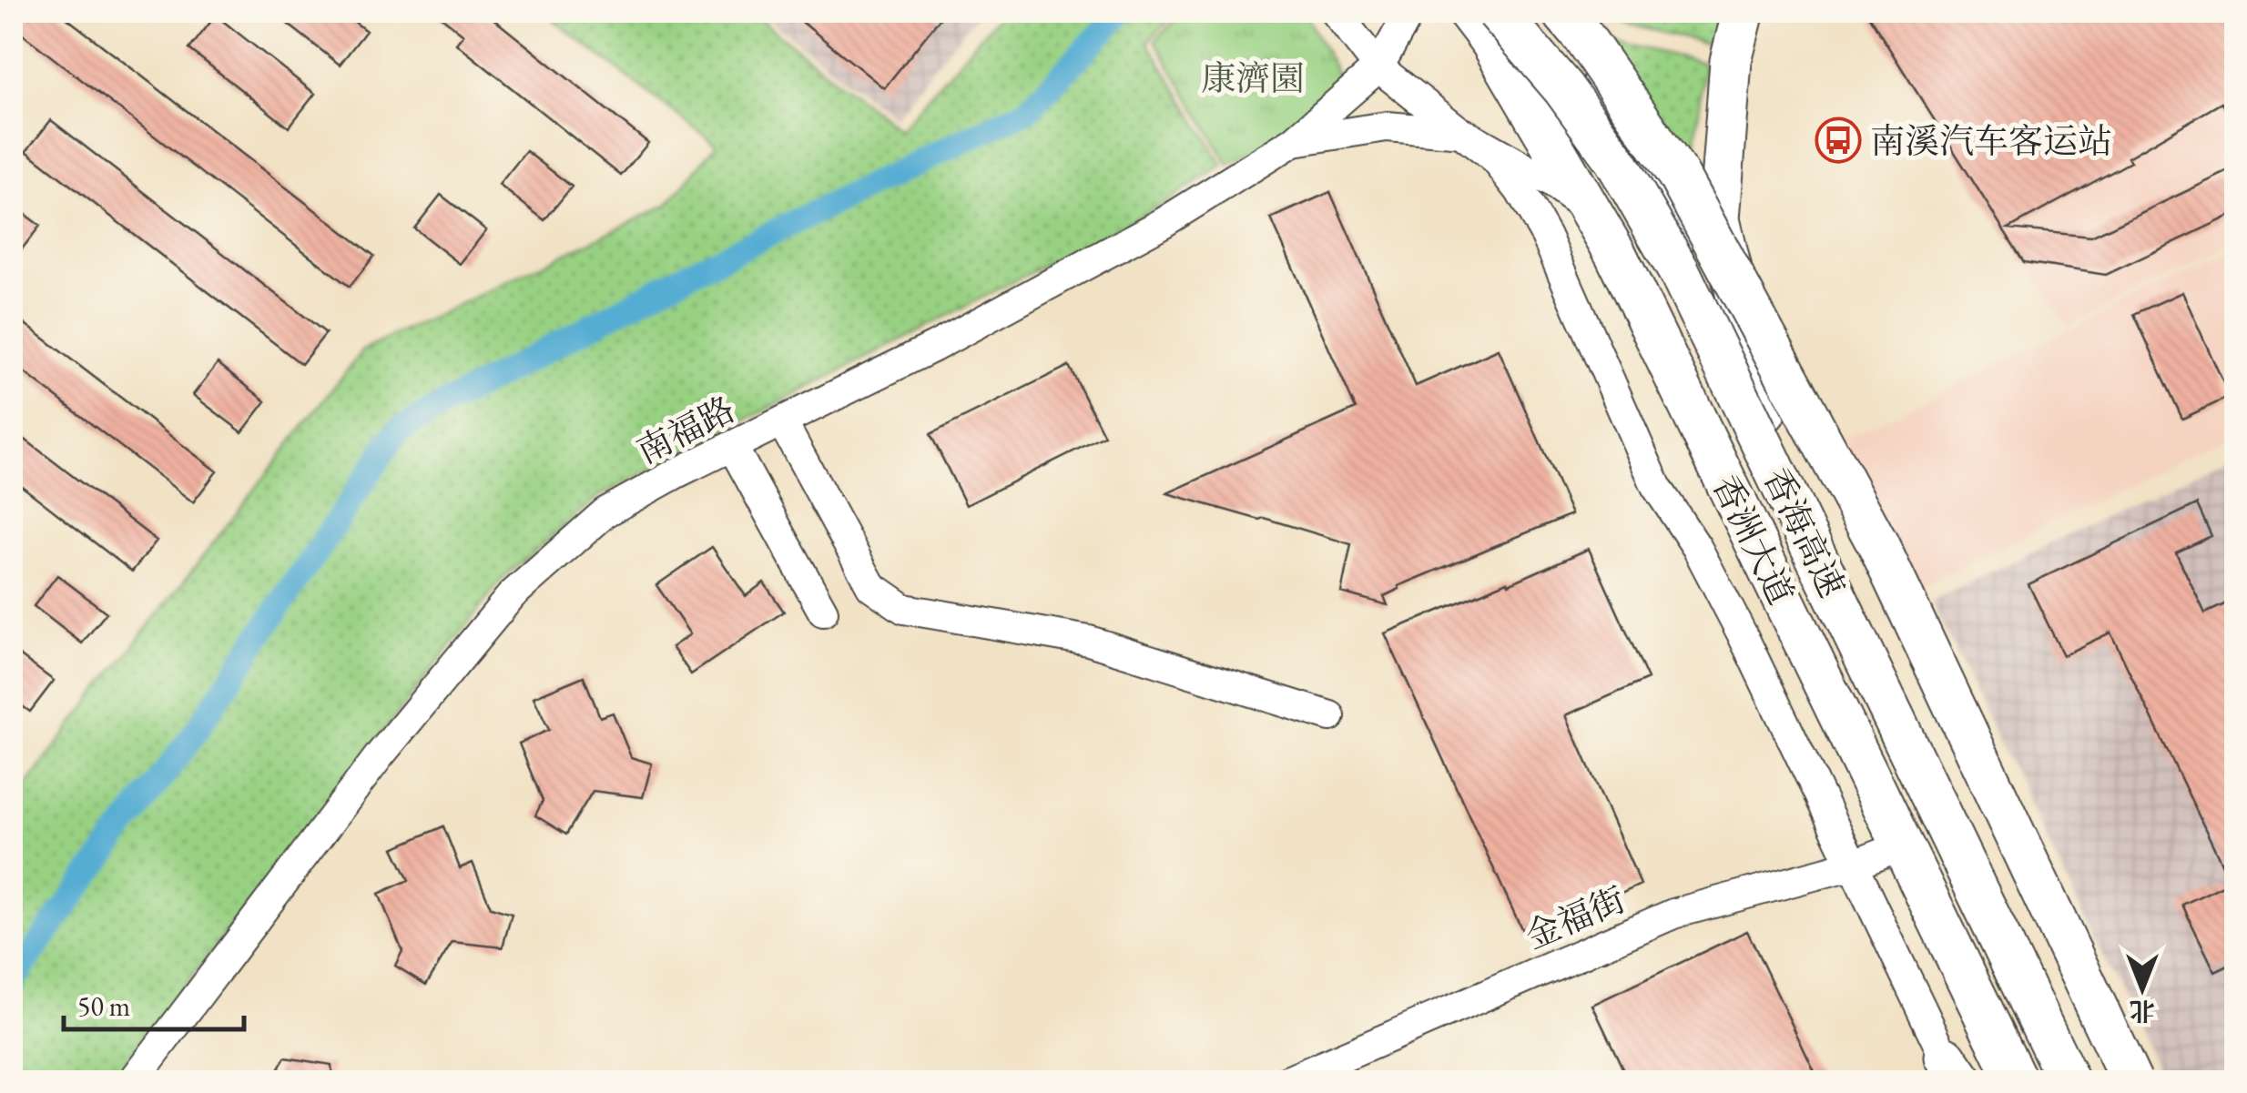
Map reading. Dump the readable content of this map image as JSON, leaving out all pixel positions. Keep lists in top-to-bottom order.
{
  "streets": {
    "highway": ["香海高速", "香洲大道"],
    "street": ["南福路", "金福街"]
  },
  "crossings": [
    ["香海高速", "香洲大道"],
    ["香洲大道", "金福街"]
  ],
  "parks": ["康濟園"],
  "places": {
    "bus stop": ["南溪汽车客运站"]
  },
  "scale_bar": "50 m",
  "north": "bottom"
}
